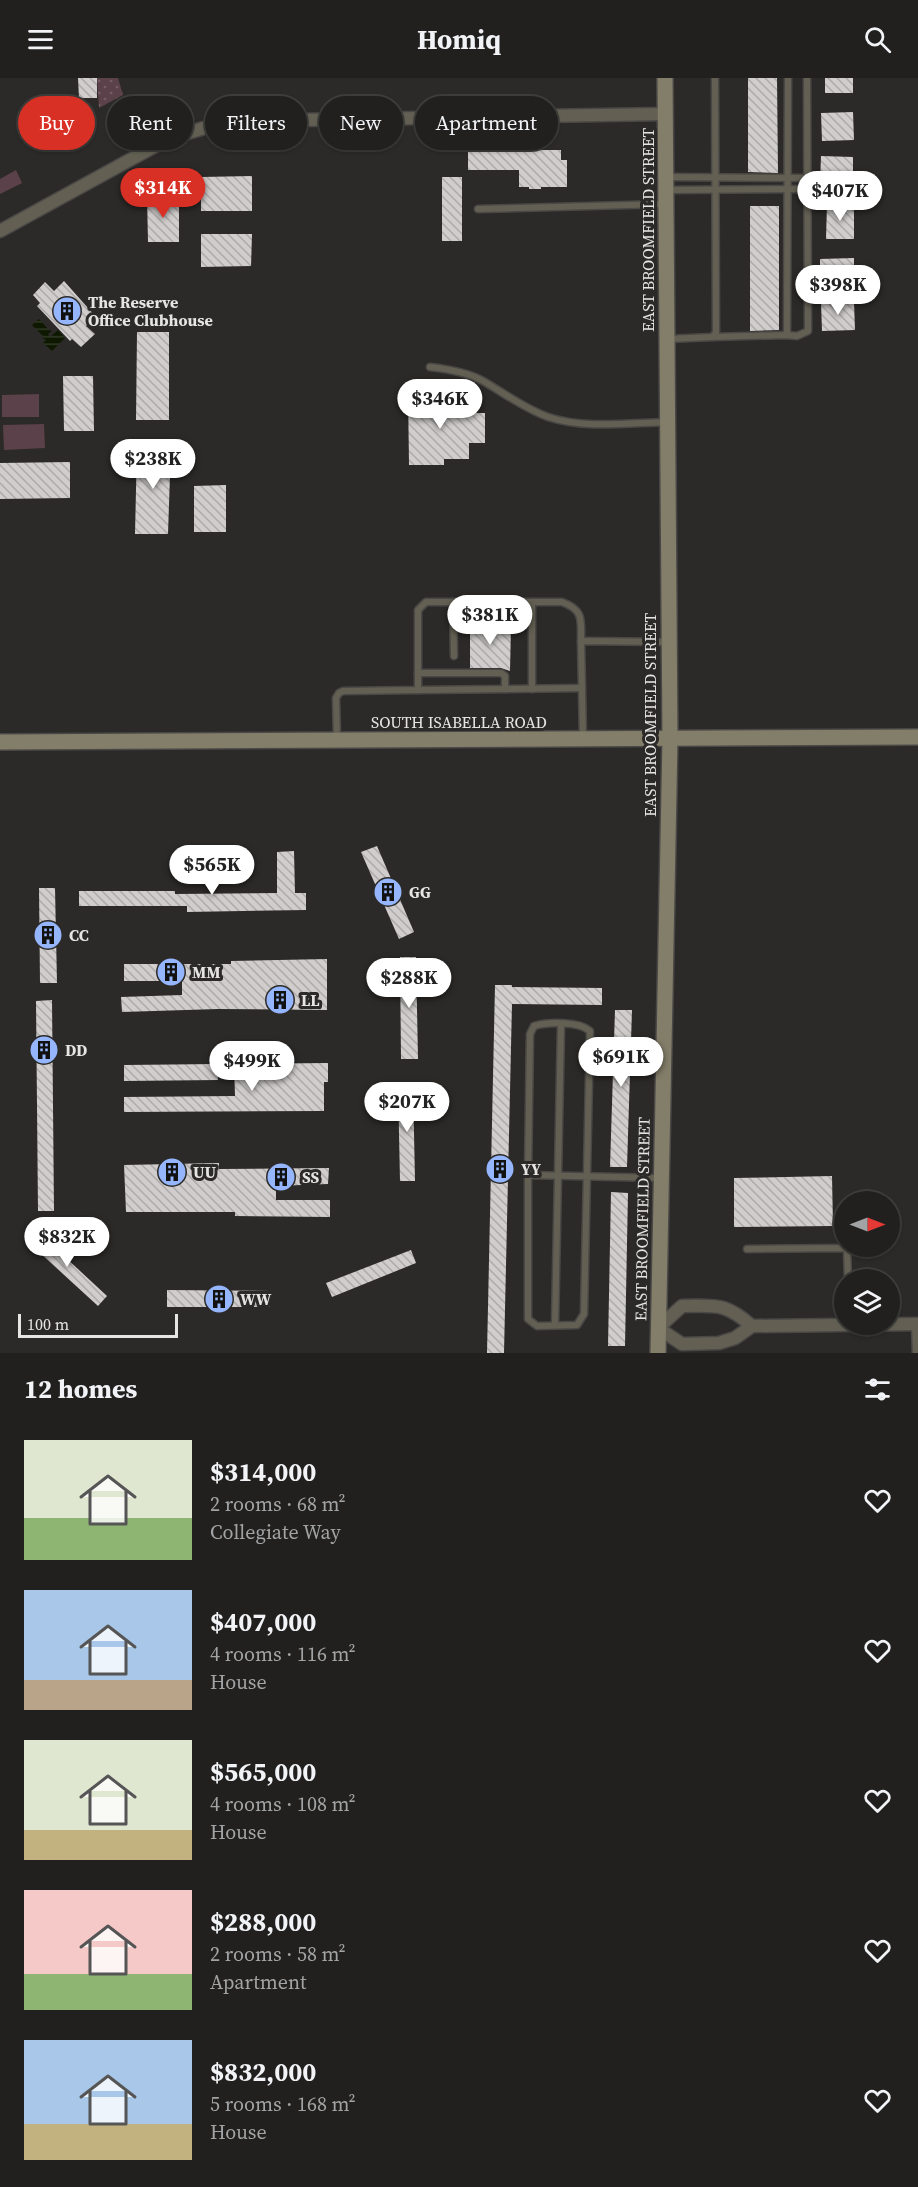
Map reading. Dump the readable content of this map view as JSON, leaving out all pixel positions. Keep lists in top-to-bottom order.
{
  "streets": {
    "main road": ["EAST BROOMFIELD STREET", "SOUTH ISABELLA ROAD"]
  },
  "crossings": [
    ["EAST BROOMFIELD STREET", "SOUTH ISABELLA ROAD"]
  ],
  "places": {
    "building": [
      "The Reserve Office Clubhouse",
      "GG",
      "CC",
      "MM",
      "LL",
      "DD",
      "YY",
      "UU",
      "SS",
      "WW"
    ]
  },
  "scale_bar": "100 m",
  "north": "right",
  "page": {
    "header": "Homiq",
    "chip": [
      "Buy",
      "Rent",
      "Filters",
      "New",
      "Apartment"
    ],
    "price": [
      "$314K",
      "$407K",
      "$398K",
      "$346K",
      "$238K",
      "$381K",
      "$565K",
      "$288K",
      "$691K",
      "$499K",
      "$207K",
      "$832K"
    ],
    "scale": "100 m",
    "heading": "12 homes",
    "list": [
      {
        "name": "$314,000",
        "note": "2 rooms · 68 m² · Collegiate Way"
      },
      {
        "name": "$407,000",
        "note": "4 rooms · 116 m² · House"
      },
      {
        "name": "$565,000",
        "note": "4 rooms · 108 m² · House"
      },
      {
        "name": "$288,000",
        "note": "2 rooms · 58 m² · Apartment"
      },
      {
        "name": "$832,000",
        "note": "5 rooms · 168 m² · House"
      }
    ]
  }
}
